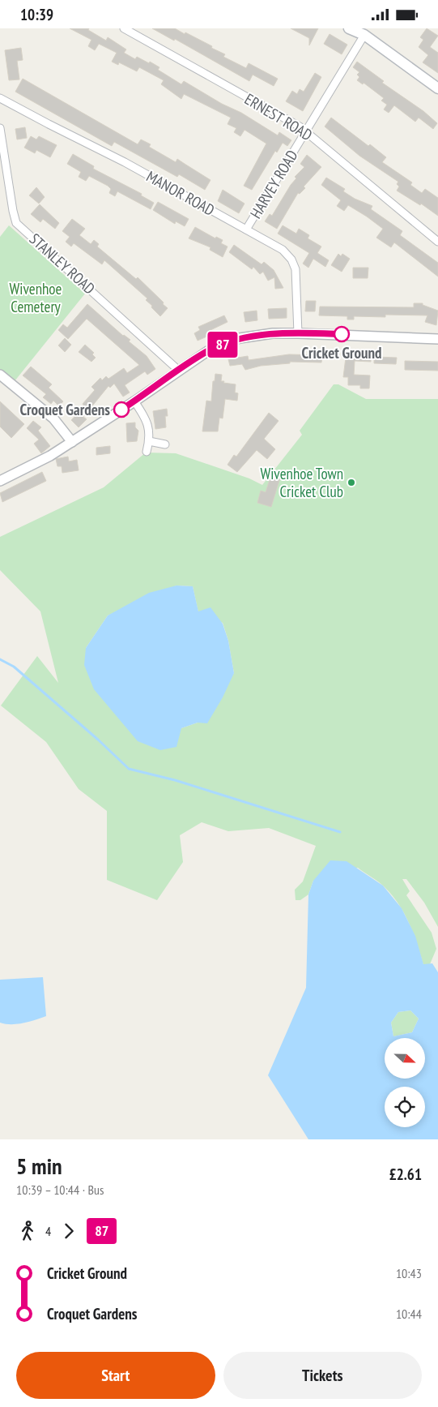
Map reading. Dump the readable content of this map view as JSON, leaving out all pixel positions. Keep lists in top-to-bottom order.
{
  "streets": {
    "street": [
      "ERNEST ROAD",
      "HARVEY ROAD",
      "MANOR ROAD",
      "STANLEY ROAD"
    ]
  },
  "crossings": [
    ["ERNEST ROAD", "HARVEY ROAD"],
    ["HARVEY ROAD", "MANOR ROAD"]
  ],
  "parks": ["Wivenhoe Cemetery"],
  "places": ["Cricket Ground", "Croquet Gardens", "Wivenhoe Town Cricket Club"],
  "lines": ["bus line 87"],
  "north": "right",
  "page": {
    "status": "10:39",
    "on_map": "87",
    "heading": ["5 min", "10:39 – 10:44 · Bus", "£2.61"],
    "legs": ["4", "87"],
    "list": [
      {
        "name": "Cricket Ground",
        "value": "10:43"
      },
      {
        "name": "Croquet Gardens",
        "value": "10:44"
      }
    ],
    "buttons": ["Start", "Tickets"]
  }
}
